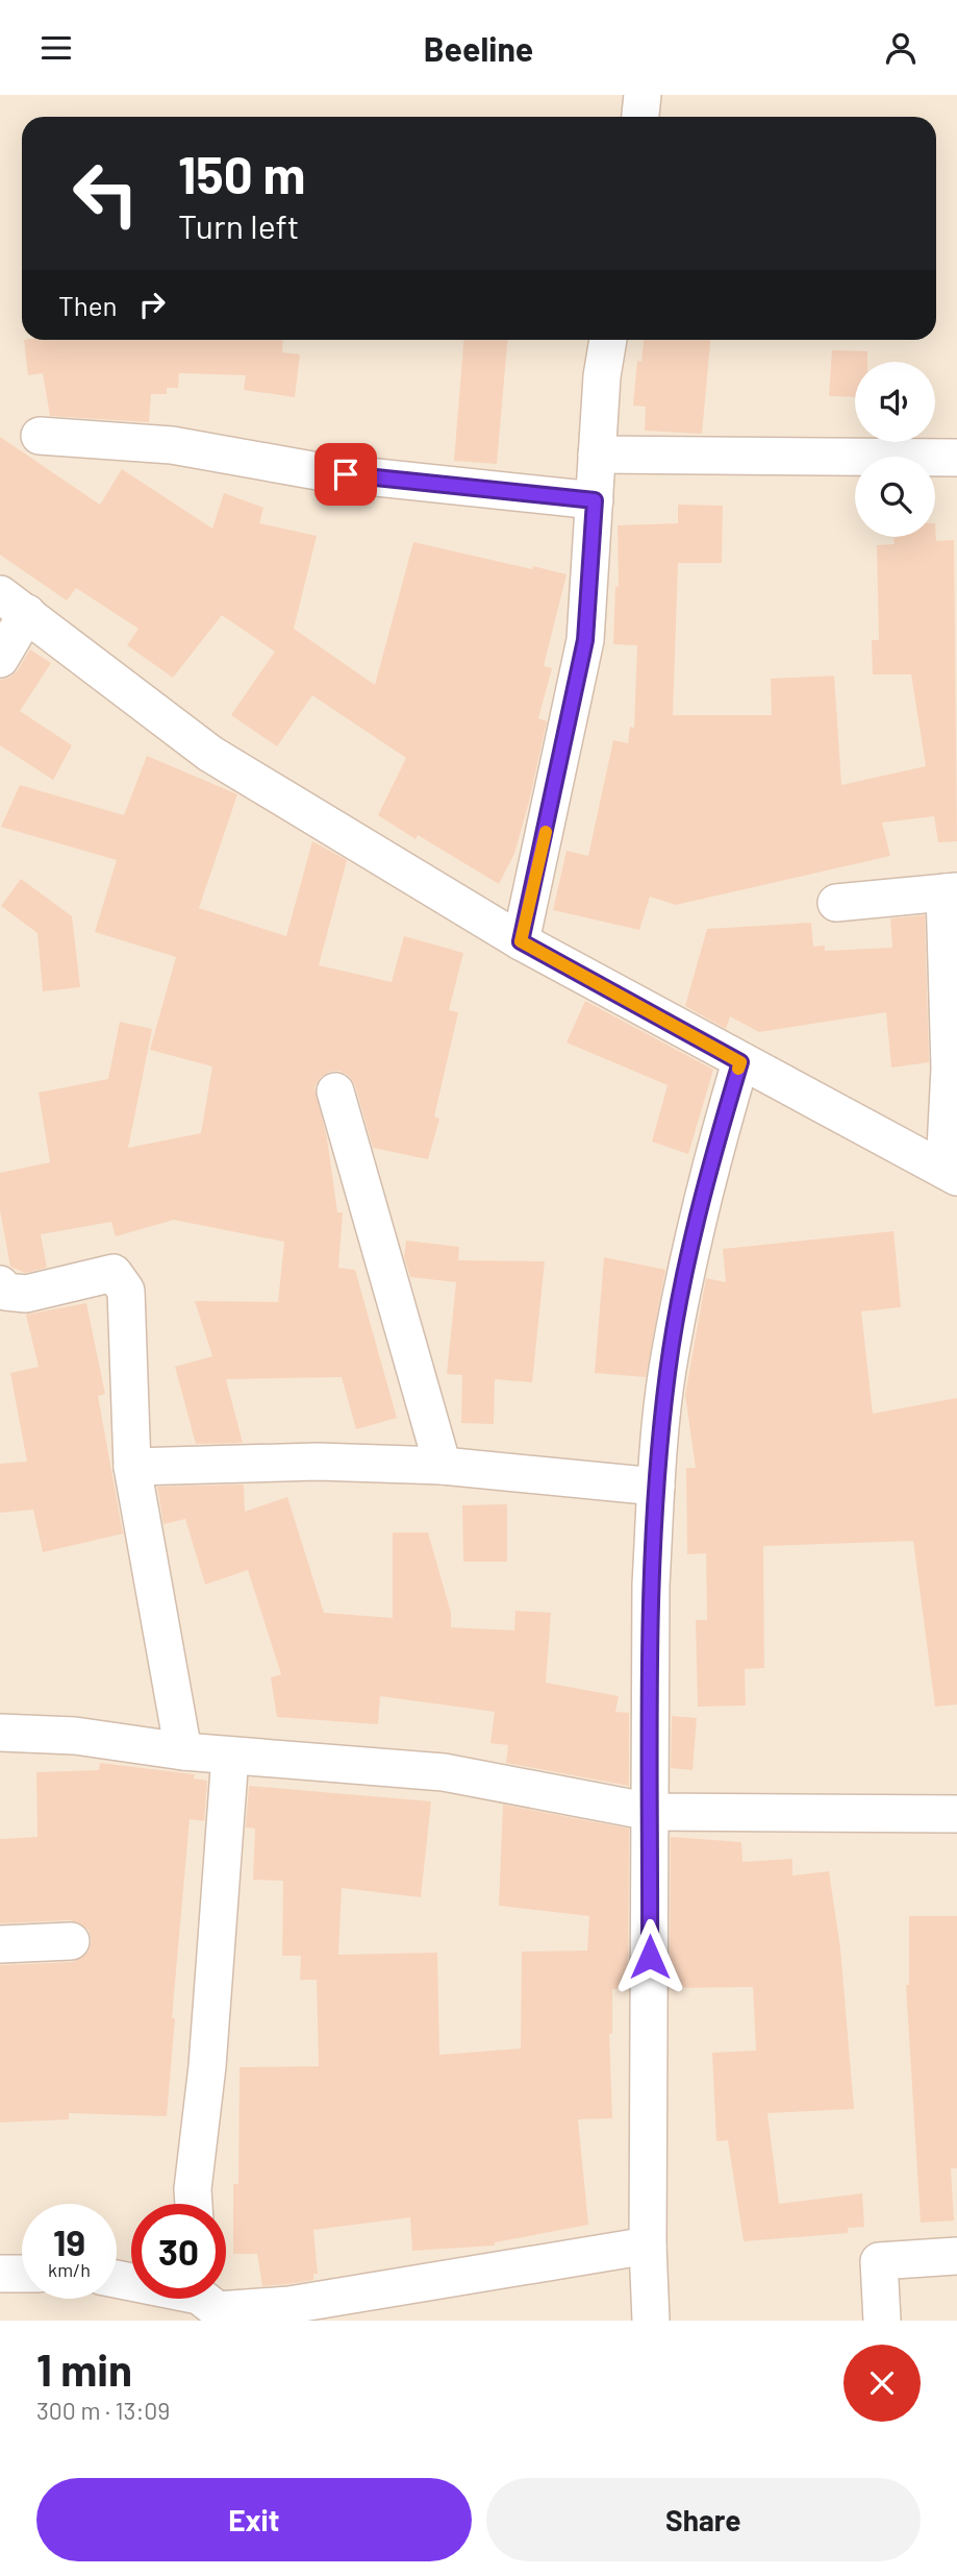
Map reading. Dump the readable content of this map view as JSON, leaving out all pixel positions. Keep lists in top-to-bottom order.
{
  "page": {
    "header": "Beeline",
    "turn": ["150 m", "Turn left"],
    "then": "Then",
    "speed": "19 km/h",
    "limit": "30",
    "heading": ["1 min", "300 m · 13:09"],
    "buttons": ["Exit", "Share"]
  }
}
